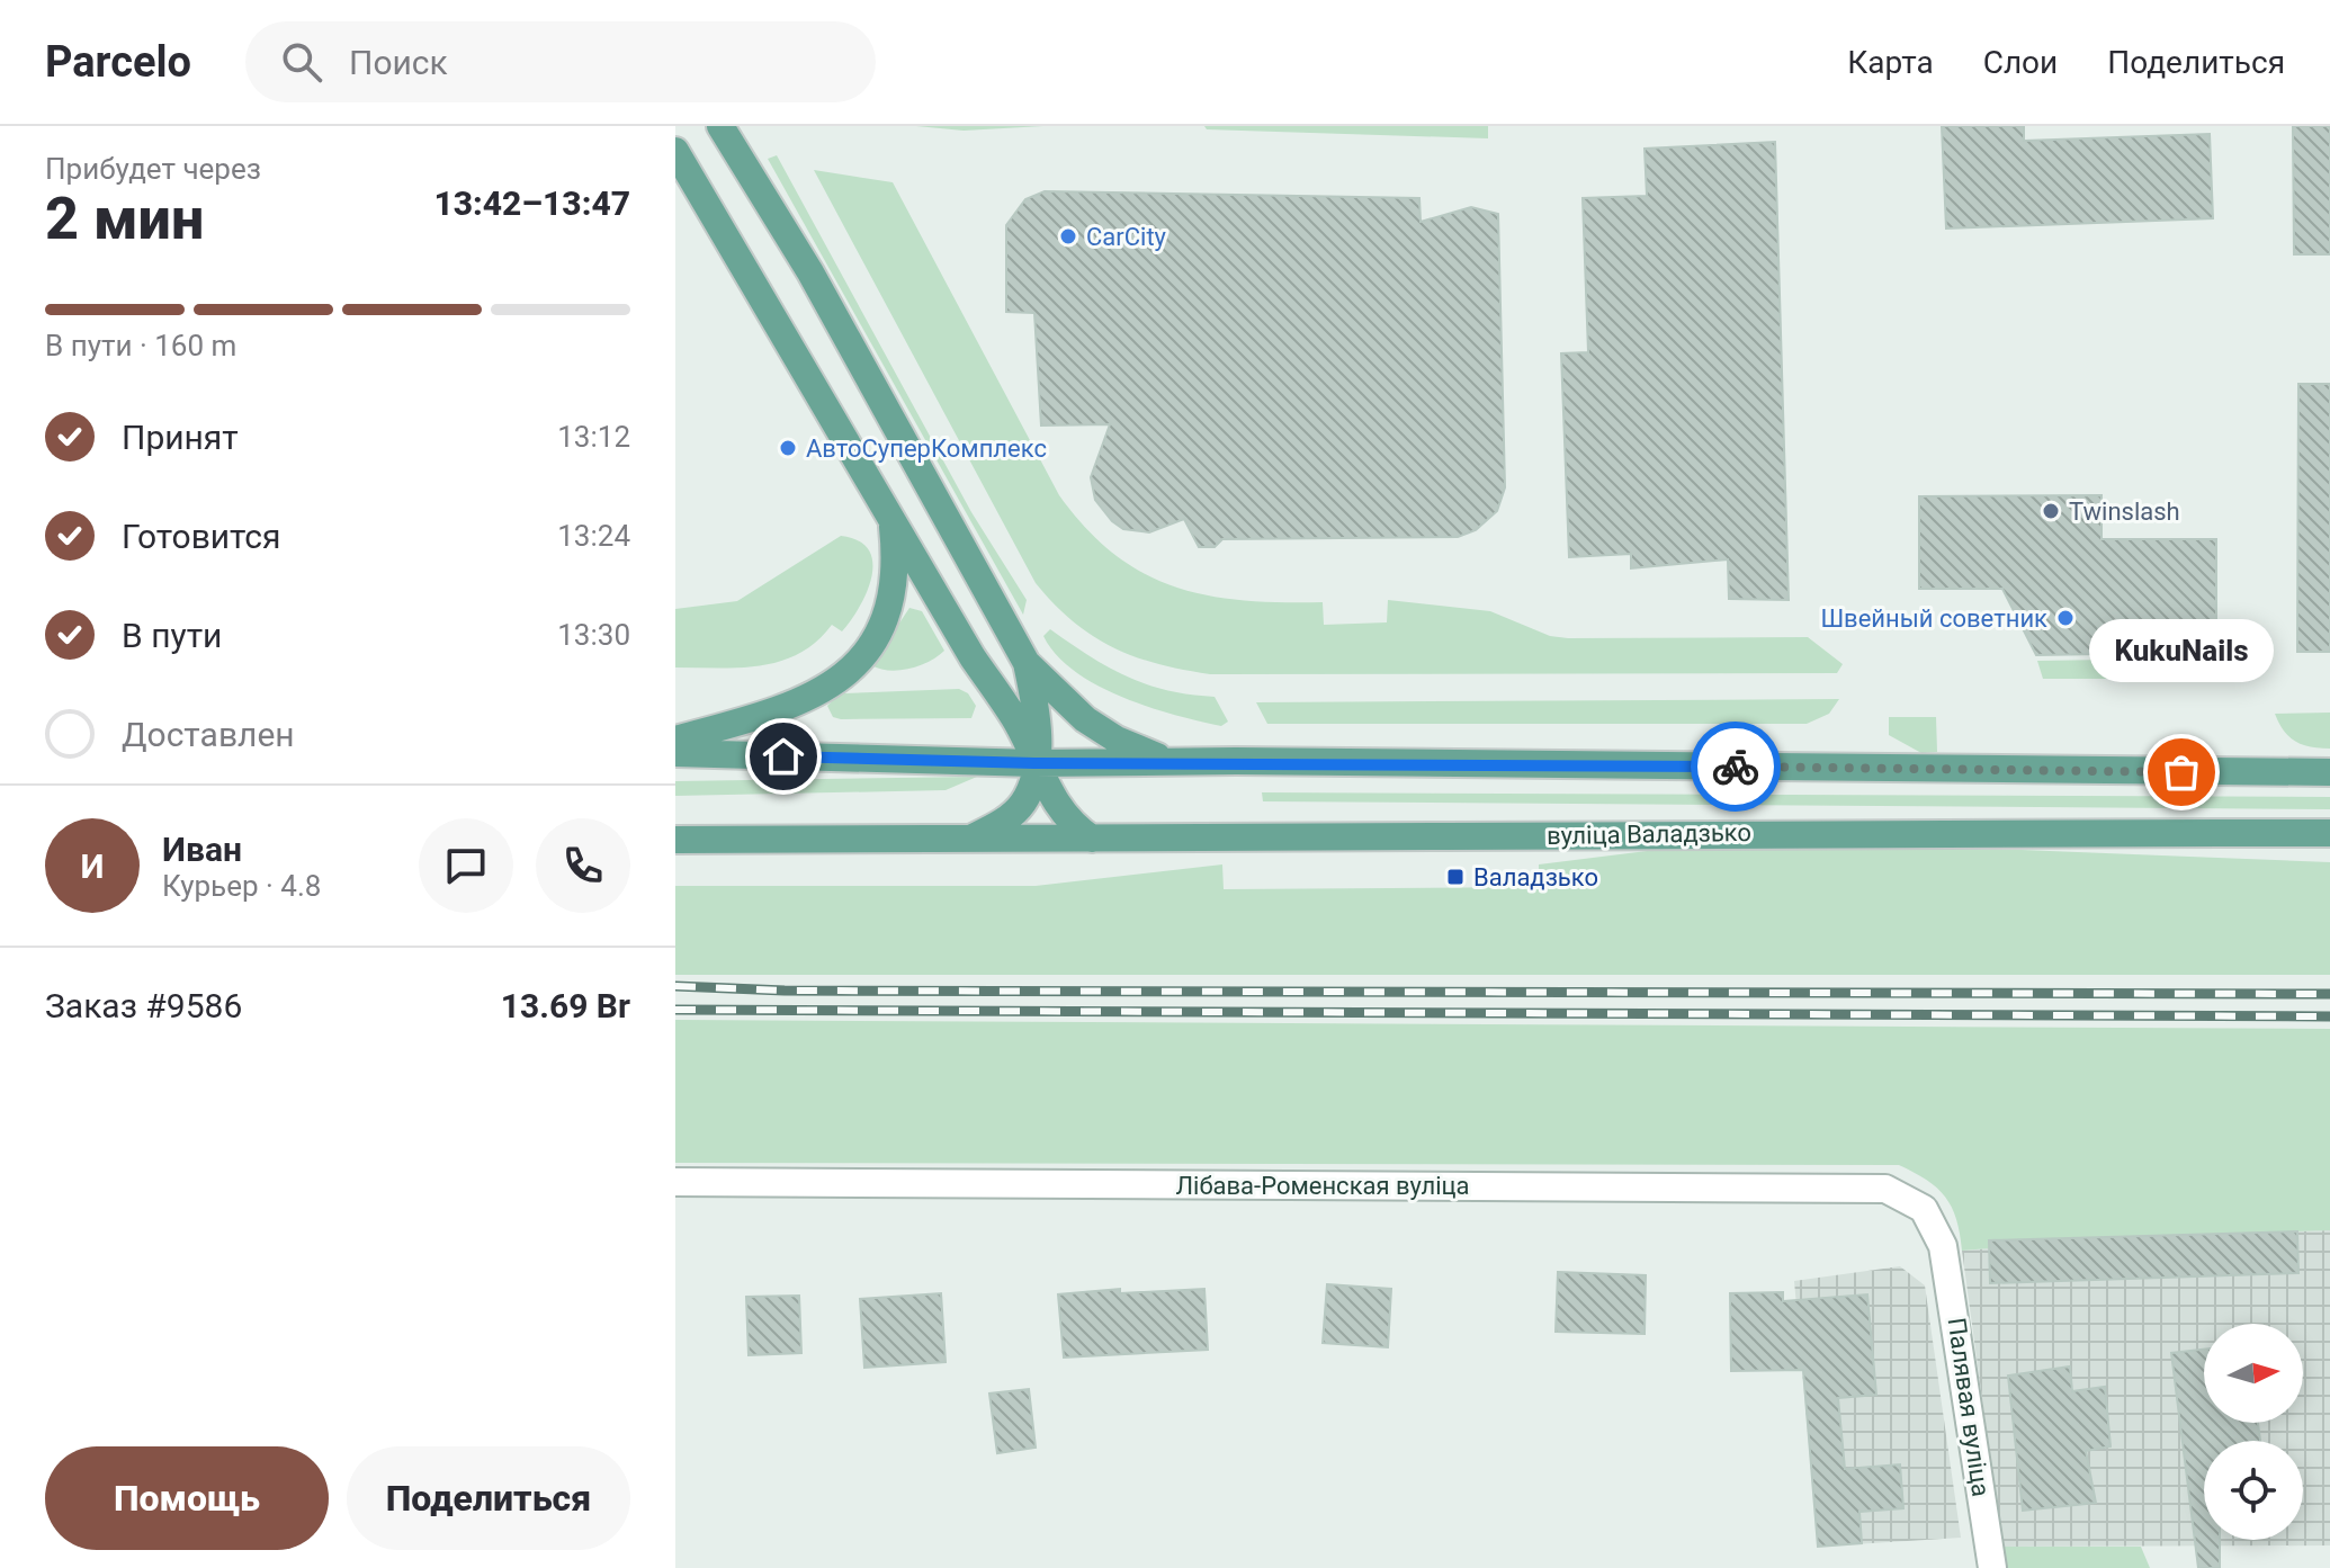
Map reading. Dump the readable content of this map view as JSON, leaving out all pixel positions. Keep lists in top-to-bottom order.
{
  "streets": {
    "main road": ["вуліца Валадзько"],
    "street": ["Лібава-Роменская вуліца", "Палявая вуліца"]
  },
  "crossings": [
    ["Лібава-Роменская вуліца", "Палявая вуліца"]
  ],
  "places": {
    "other": [
      "CarCity",
      "АвтоСуперКомплекс",
      "Twinslash",
      "Швейный советник",
      "KukuNails"
    ],
    "transit": ["Валадзько"]
  },
  "north": "right",
  "page": {
    "header": "Parcelo",
    "search": "Поиск",
    "nav": ["Карта", "Слои", "Поделиться"],
    "heading": ["2 мин", "Прибудет через", "13:42–13:47"],
    "panel": [
      "Иван",
      "Курьер · 4.8",
      "Заказ #9586",
      "13.69 Br"
    ],
    "bar": "В пути · 160 m",
    "list": [
      ["Принят", "13:12"],
      ["Готовится", "13:24"],
      ["В пути", "13:30"],
      "Доставлен"
    ],
    "bubble": "KukuNails",
    "round": "И",
    "buttons": ["Помощь", "Поделиться"]
  }
}
